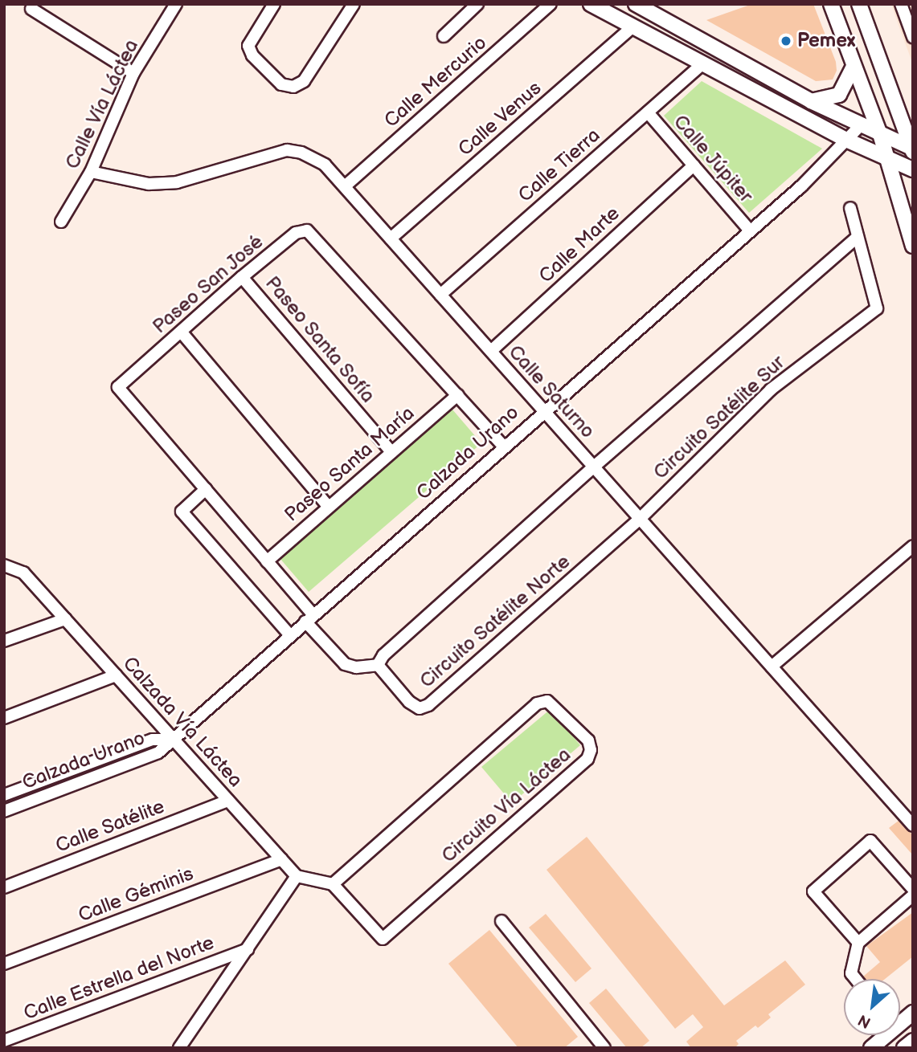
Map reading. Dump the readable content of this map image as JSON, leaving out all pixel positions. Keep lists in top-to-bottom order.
{
  "streets": {
    "street": [
      "Calle Mercurio",
      "Calle Vía Láctea",
      "Calle Venus",
      "Calle Júpiter",
      "Calle Tierra",
      "Calle Marte",
      "Paseo San José",
      "Paseo Santa Sofía",
      "Calle Saturno",
      "Circuito Satélite Sur",
      "Calzada Urano",
      "Paseo Santa María",
      "Circuito Satélite Norte",
      "Calzada Vía Láctea",
      "Circuito Vía Láctea",
      "Calle Satélite",
      "Calle Géminis",
      "Calle Estrella del Norte"
    ]
  },
  "crossings": [
    ["Calle Mercurio", "Calle Saturno"],
    ["Calle Vía Láctea", "Calle Saturno"],
    ["Calle Venus", "Calle Saturno"],
    ["Calle Júpiter", "Calle Tierra"],
    ["Calle Júpiter", "Calle Marte"],
    ["Calle Júpiter", "Calzada Urano"],
    ["Calle Tierra", "Calle Saturno"],
    ["Calle Marte", "Calle Saturno"],
    ["Paseo San José", "Paseo Santa Sofía"],
    ["Paseo San José", "Calzada Urano"],
    ["Paseo San José", "Paseo Santa María"],
    ["Paseo Santa Sofía", "Paseo Santa María"],
    ["Calle Saturno", "Circuito Satélite Sur"],
    ["Calle Saturno", "Calzada Urano"],
    ["Calle Saturno", "Circuito Satélite Norte"],
    ["Circuito Satélite Sur", "Circuito Satélite Norte"],
    ["Calzada Urano", "Calzada Vía Láctea"],
    ["Calzada Vía Láctea", "Calle Satélite"],
    ["Calzada Vía Láctea", "Calle Géminis"]
  ],
  "places": ["Pemex"],
  "north": "bottom left"
}
